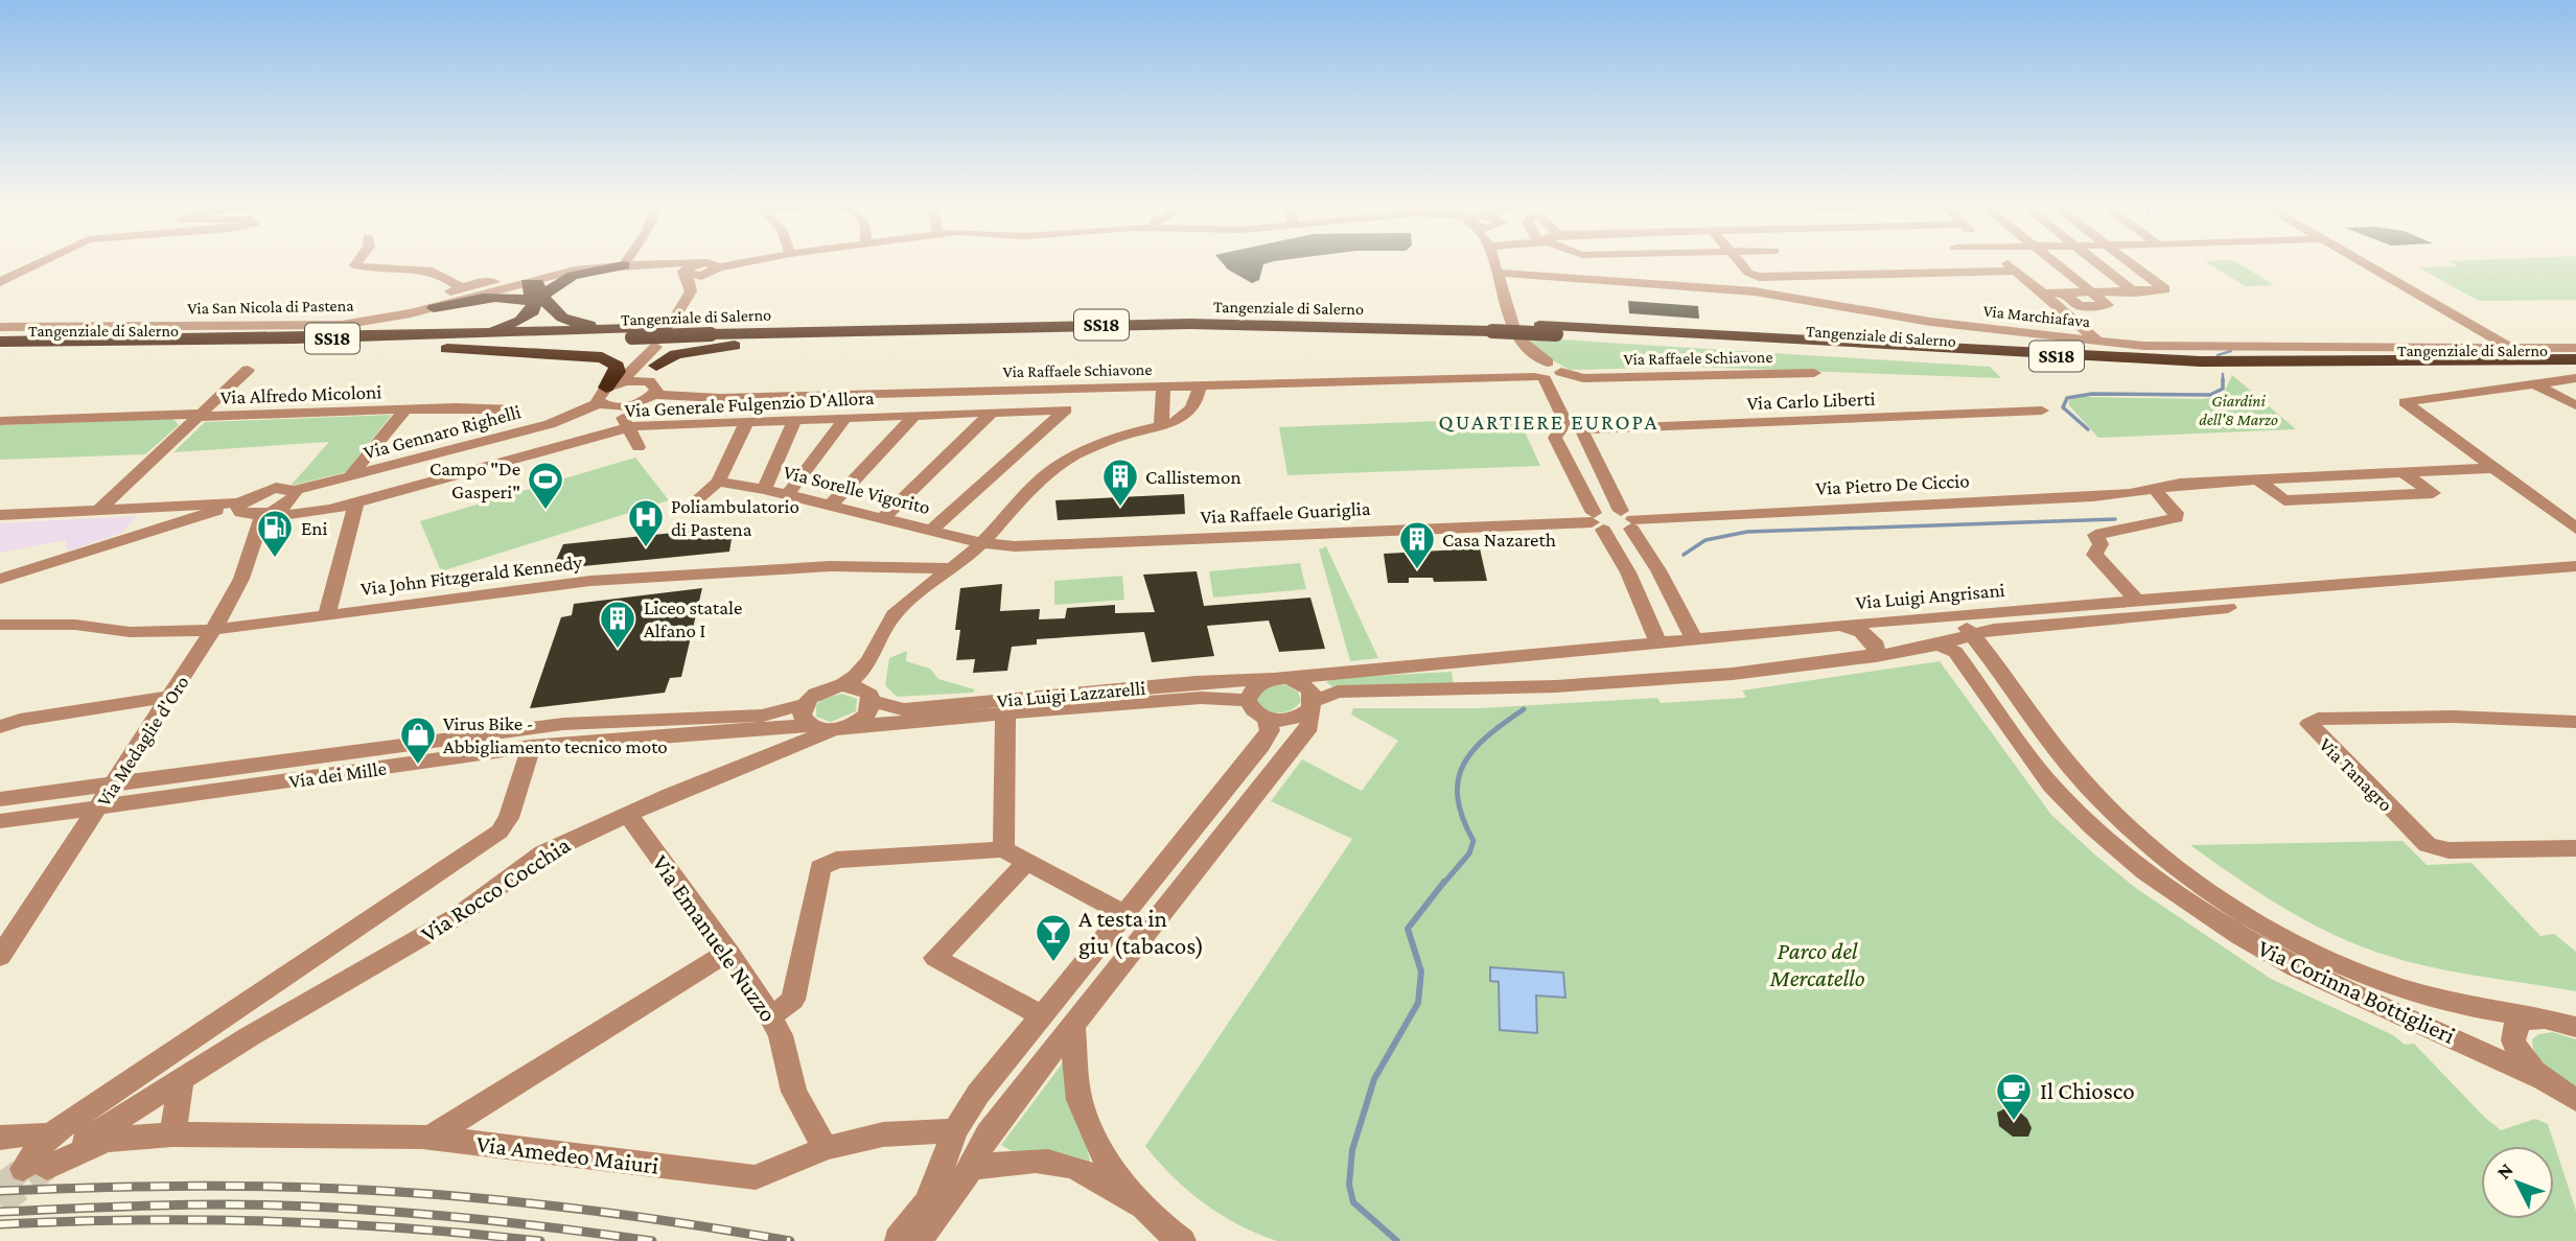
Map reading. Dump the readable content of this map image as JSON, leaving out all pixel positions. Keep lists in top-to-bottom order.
{
  "streets": {
    "highway": ["Tangenziale di Salerno", "SS18"],
    "street": [
      "Via San Nicola di Pastena",
      "Via Marchiafava",
      "Via Raffaele Schiavone",
      "Via Alfredo Micoloni",
      "Via Carlo Liberti",
      "Via Generale Fulgenzio D'Allora",
      "Via Gennaro Righelli",
      "Via Pietro De Ciccio",
      "Via Sorelle Vigorito",
      "Via Raffaele Guariglia",
      "Via John Fitzgerald Kennedy",
      "Via Luigi Angrisani",
      "Via Luigi Lazzarelli",
      "Via Medaglie d'Oro",
      "Via dei Mille",
      "Via Tanagro",
      "Via Rocco Cocchia",
      "Via Emanuele Nuzzo",
      "Via Corinna Bottiglieri",
      "Via Amedeo Maiuri"
    ]
  },
  "crossings": [
    ["Via Raffaele Schiavone", "Via Gennaro Righelli"],
    ["Via Alfredo Micoloni", "Via Gennaro Righelli"],
    ["Via Generale Fulgenzio D'Allora", "Via Sorelle Vigorito"],
    ["Via Generale Fulgenzio D'Allora", "Via Medaglie d'Oro"],
    ["Via Pietro De Ciccio", "Via Raffaele Guariglia"],
    ["Via Sorelle Vigorito", "Via Raffaele Guariglia"],
    ["Via John Fitzgerald Kennedy", "Via Medaglie d'Oro"],
    ["Via Luigi Angrisani", "Via Luigi Lazzarelli"],
    ["Via Luigi Angrisani", "Via Corinna Bottiglieri"],
    ["Via Luigi Lazzarelli", "Via dei Mille"],
    ["Via Luigi Lazzarelli", "Via Rocco Cocchia"],
    ["Via Medaglie d'Oro", "Via dei Mille"],
    ["Via dei Mille", "Via Rocco Cocchia"],
    ["Via Rocco Cocchia", "Via Emanuele Nuzzo"],
    ["Via Rocco Cocchia", "Via Amedeo Maiuri"],
    ["Via Emanuele Nuzzo", "Via Amedeo Maiuri"]
  ],
  "districts": ["QUARTIERE EUROPA"],
  "parks": ["Giardini dell'8 Marzo", "Parco del Mercatello"],
  "places": {
    "building": ["Callistemon", "Casa Nazareth", "Liceo statale Alfano I"],
    "sports": ["Campo \"De Gasperi\""],
    "hospital": ["Poliambulatorio di Pastena"],
    "fuel station": ["Eni"],
    "shop": ["Virus Bike - Abbigliamento tecnico moto"],
    "bar": ["A testa in giu (tabacos)"],
    "cafe": ["Il Chiosco"]
  },
  "north": "top left"
}
